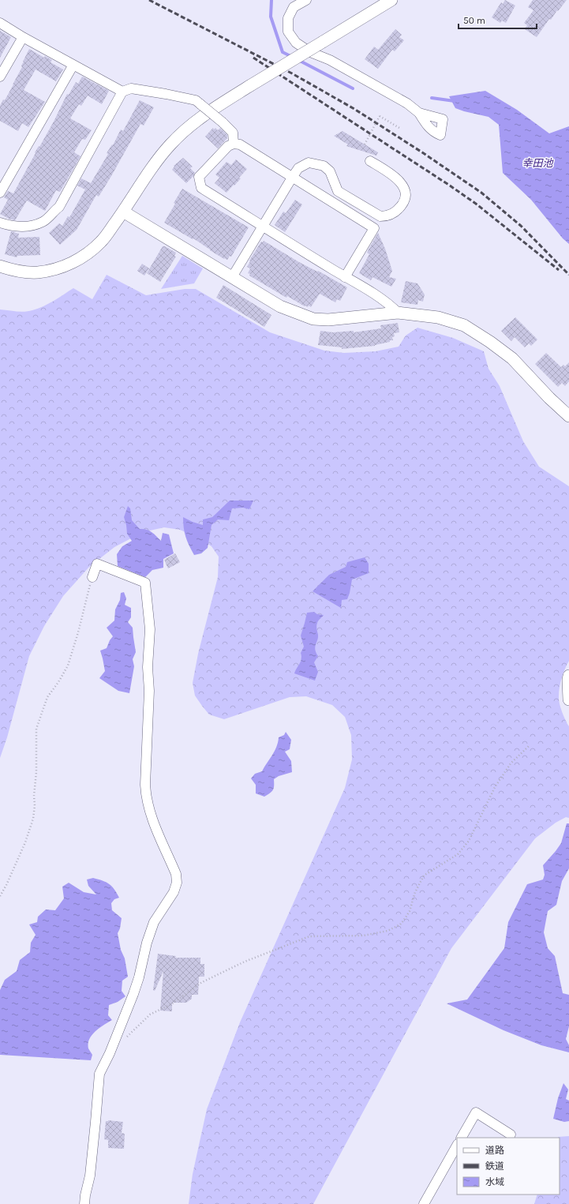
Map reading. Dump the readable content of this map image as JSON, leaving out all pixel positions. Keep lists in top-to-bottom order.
{
  "water": ["幸田池"],
  "legend": ["道路", "鉄道", "水域"],
  "scale_bar": "50 m"
}
